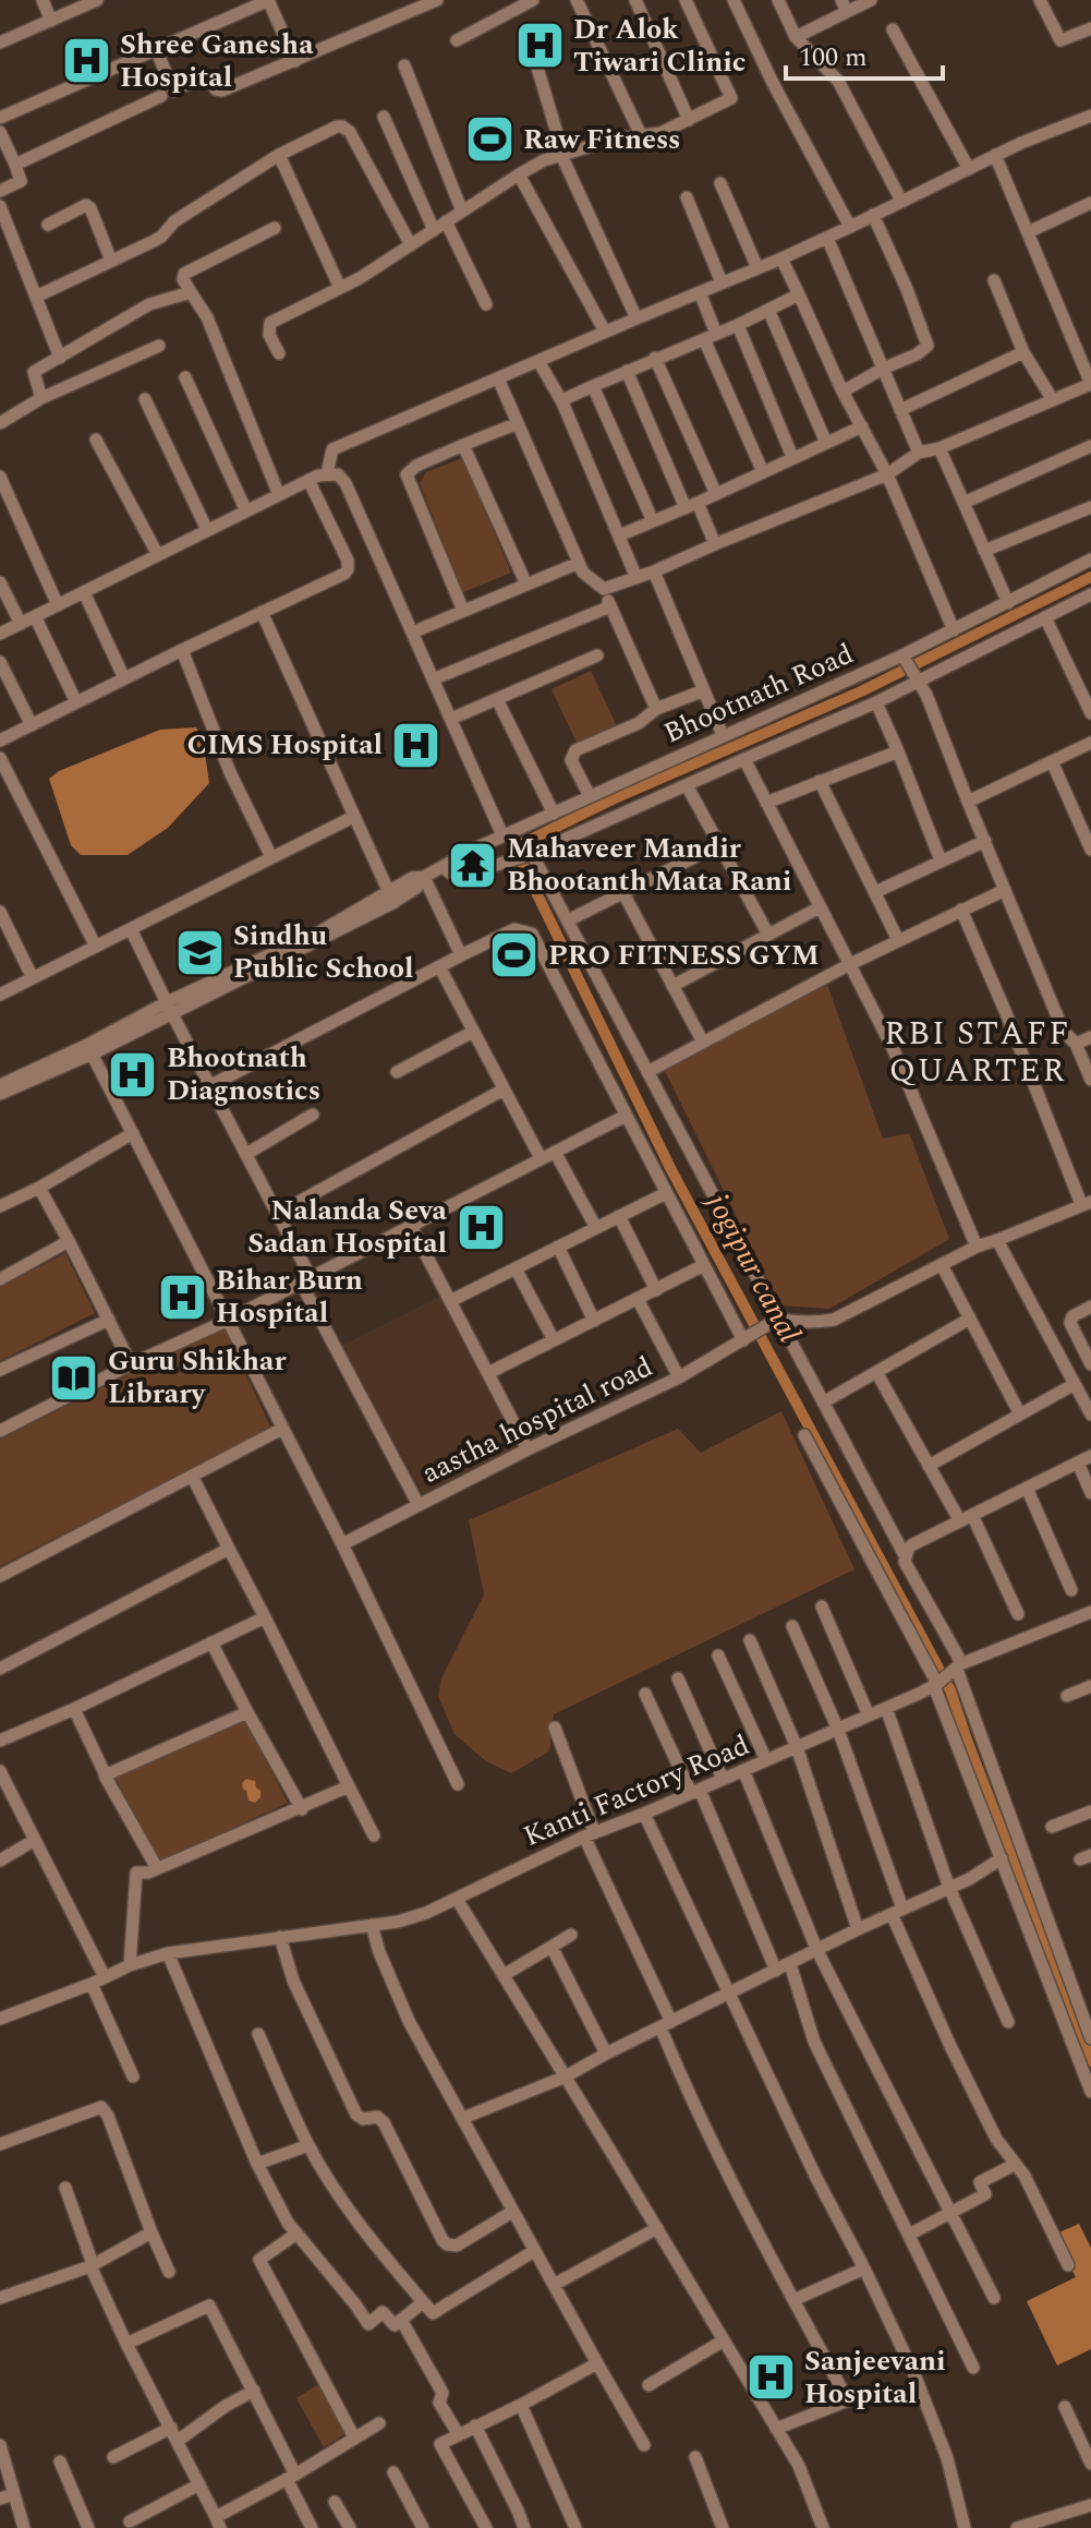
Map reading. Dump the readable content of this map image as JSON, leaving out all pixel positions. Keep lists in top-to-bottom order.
{
  "streets": {
    "street": ["Bhootnath Road", "aastha hospital road", "Kanti Factory Road"]
  },
  "districts": ["RBI STAFF QUARTER"],
  "water": ["jogipur canal"],
  "places": {
    "hospital": [
      "Dr Alok Tiwari Clinic",
      "Shree Ganesha Hospital",
      "CIMS Hospital",
      "Bhootnath Diagnostics",
      "Nalanda Seva Sadan Hospital",
      "Bihar Burn Hospital",
      "Sanjeevani Hospital"
    ],
    "sports": ["Raw Fitness", "PRO FITNESS GYM"],
    "temple": ["Mahaveer Mandir Bhootanth Mata Rani"],
    "school or university": ["Sindhu Public School"],
    "library": ["Guru Shikhar Library"]
  },
  "scale_bar": "100 m"
}
